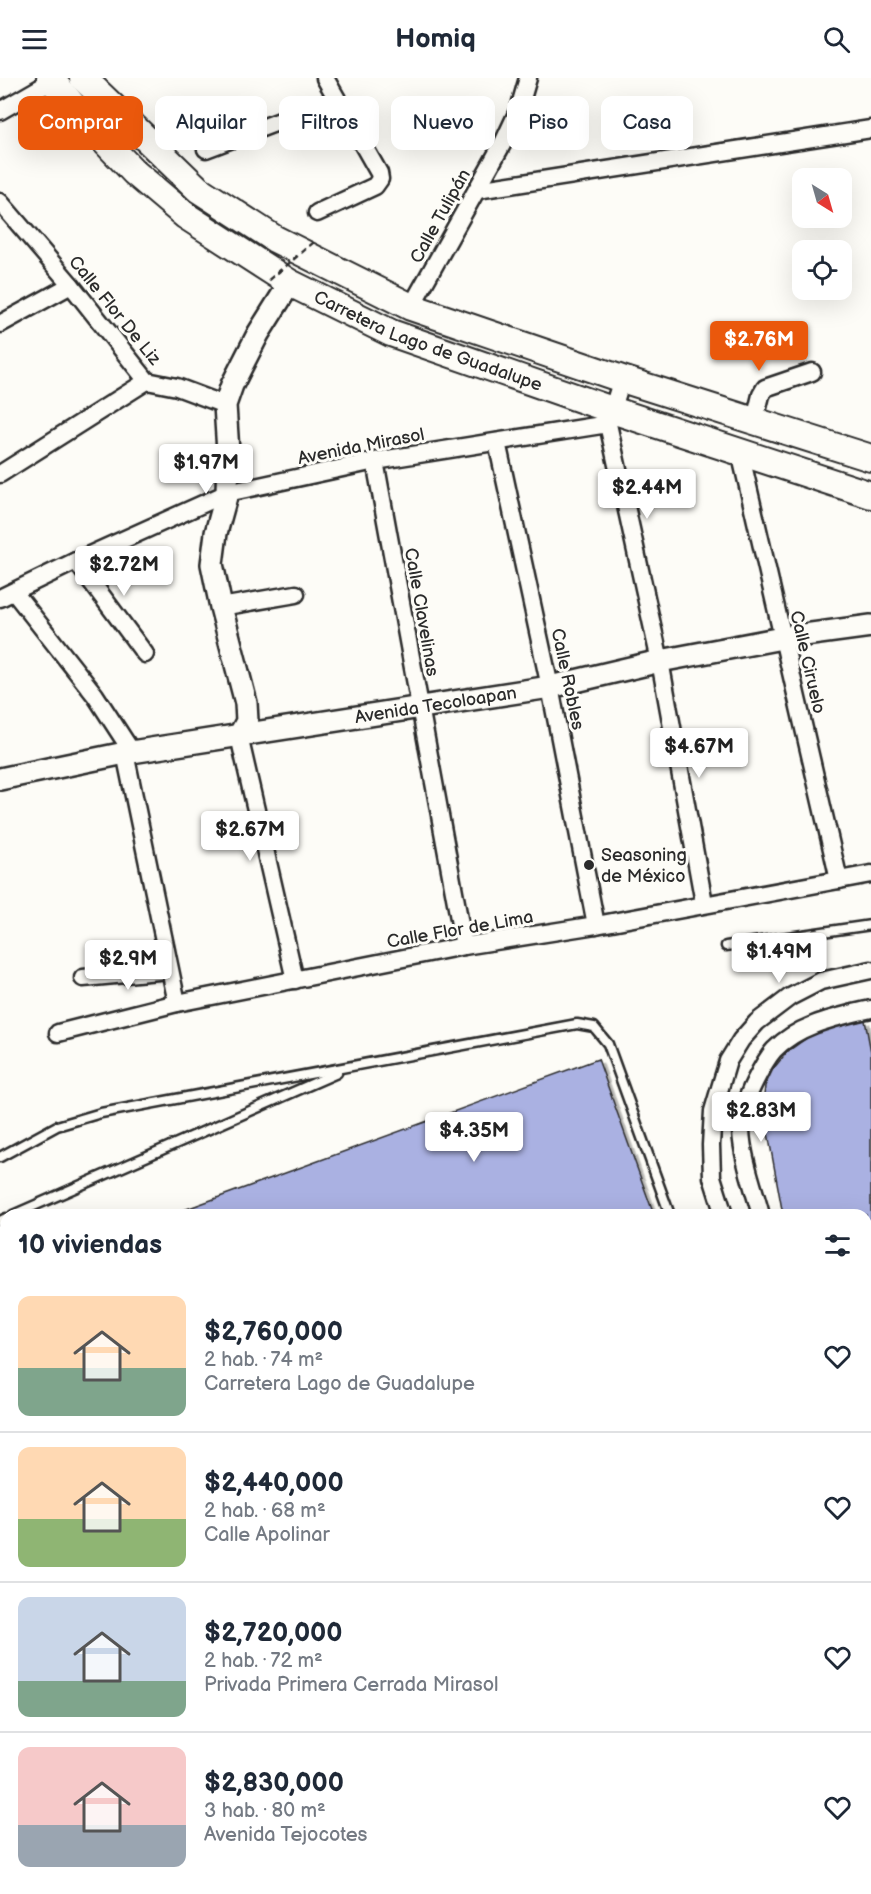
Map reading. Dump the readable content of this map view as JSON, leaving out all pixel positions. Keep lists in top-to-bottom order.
{
  "streets": {
    "main road": ["Carretera Lago de Guadalupe"],
    "street": [
      "Calle Tulipán",
      "Calle Flor De Liz",
      "Avenida Mirasol",
      "Calle Clavelinas",
      "Calle Ciruelo",
      "Calle Robles",
      "Avenida Tecoloapan",
      "Calle Flor de Lima"
    ]
  },
  "crossings": [
    ["Calle Tulipán", "Carretera Lago de Guadalupe"],
    ["Carretera Lago de Guadalupe", "Avenida Mirasol"],
    ["Carretera Lago de Guadalupe", "Calle Ciruelo"],
    ["Avenida Mirasol", "Calle Clavelinas"],
    ["Avenida Mirasol", "Calle Robles"],
    ["Calle Clavelinas", "Avenida Tecoloapan"],
    ["Calle Clavelinas", "Calle Flor de Lima"],
    ["Calle Ciruelo", "Avenida Tecoloapan"],
    ["Calle Ciruelo", "Calle Flor de Lima"],
    ["Calle Robles", "Avenida Tecoloapan"],
    ["Calle Robles", "Calle Flor de Lima"]
  ],
  "places": ["Seasoning de México"],
  "north": "bottom right",
  "page": {
    "header": "Homiq",
    "chip": [
      "Comprar",
      "Alquilar",
      "Filtros",
      "Nuevo",
      "Piso",
      "Casa"
    ],
    "price": [
      "$2.76M",
      "$1.97M",
      "$2.44M",
      "$2.72M",
      "$4.67M",
      "$2.67M",
      "$1.49M",
      "$2.9M",
      "$2.83M",
      "$4.35M"
    ],
    "heading": "10 viviendas",
    "list": [
      {
        "name": "$2,760,000",
        "note": "2 hab. · 74 m² · Carretera Lago de Guadalupe"
      },
      {
        "name": "$2,440,000",
        "note": "2 hab. · 68 m² · Calle Apolinar"
      },
      {
        "name": "$2,720,000",
        "note": "2 hab. · 72 m² · Privada Primera Cerrada Mirasol"
      },
      {
        "name": "$2,830,000",
        "note": "3 hab. · 80 m² · Avenida Tejocotes"
      }
    ]
  }
}
